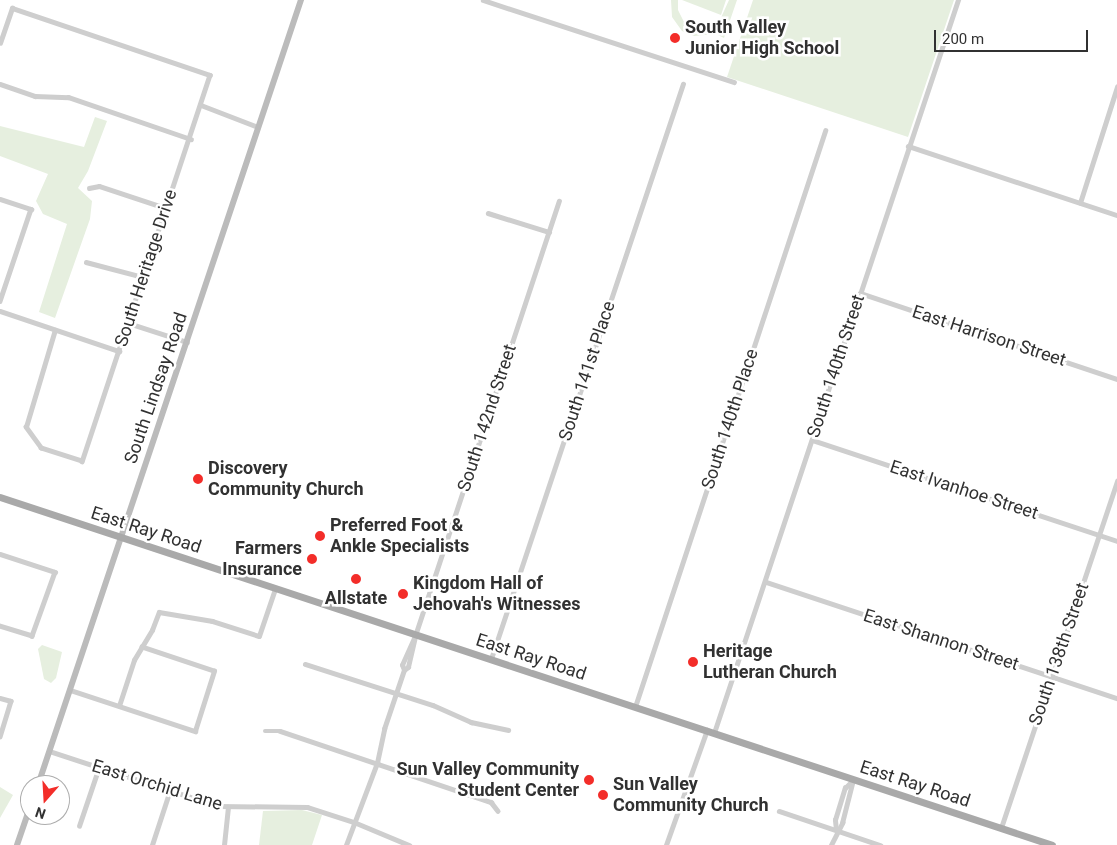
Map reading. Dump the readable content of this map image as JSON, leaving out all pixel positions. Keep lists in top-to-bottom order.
{
  "streets": {
    "main road": ["South Lindsay Road", "East Ray Road"],
    "street": [
      "South Heritage Drive",
      "East Harrison Street",
      "South 140th Street",
      "South 141st Place",
      "South 142nd Street",
      "South 140th Place",
      "East Ivanhoe Street",
      "East Shannon Street",
      "South 138th Street",
      "East Orchid Lane"
    ]
  },
  "crossings": [
    ["East Harrison Street", "South 140th Street"],
    ["South 140th Street", "East Ivanhoe Street"],
    ["South 140th Street", "East Ray Road"],
    ["South 140th Street", "East Shannon Street"],
    ["South 141st Place", "East Ray Road"],
    ["South Lindsay Road", "East Ray Road"],
    ["South Lindsay Road", "East Orchid Lane"],
    ["South 142nd Street", "East Ray Road"],
    ["South 142nd Street", "East Orchid Lane"],
    ["South 140th Place", "East Ray Road"],
    ["East Ivanhoe Street", "South 138th Street"],
    ["East Ray Road", "South 138th Street"],
    ["East Shannon Street", "South 138th Street"]
  ],
  "places": [
    "South Valley Junior High School",
    "Discovery Community Church",
    "Preferred Foot & Ankle Specialists",
    "Farmers Insurance",
    "Allstate",
    "Kingdom Hall of Jehovah's Witnesses",
    "Heritage Lutheran Church",
    "Sun Valley Community Student Center",
    "Sun Valley Community Church"
  ],
  "scale_bar": "200 m",
  "north": "bottom"
}
